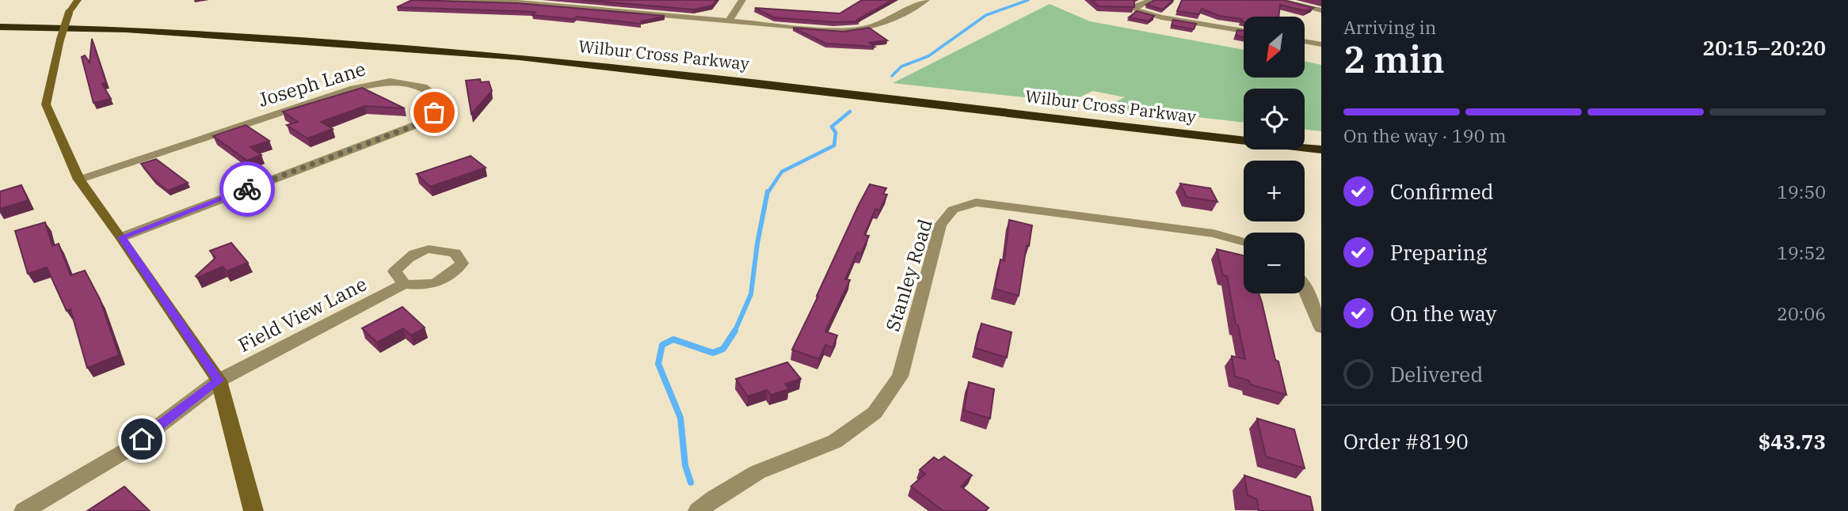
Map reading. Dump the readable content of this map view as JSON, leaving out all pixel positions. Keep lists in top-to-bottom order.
{
  "streets": {
    "highway": ["Wilbur Cross Parkway"],
    "street": ["Joseph Lane", "Stanley Road", "Field View Lane"]
  },
  "north": "bottom left",
  "page": {
    "heading": ["2 min", "Arriving in", "20:15–20:20"],
    "panel": ["Order #8190", "$43.73"],
    "map_buttons": ["+", "−"],
    "bar": "On the way · 190 m",
    "list": [
      ["Confirmed", "19:50"],
      ["Preparing", "19:52"],
      ["On the way", "20:06"],
      "Delivered"
    ]
  }
}
